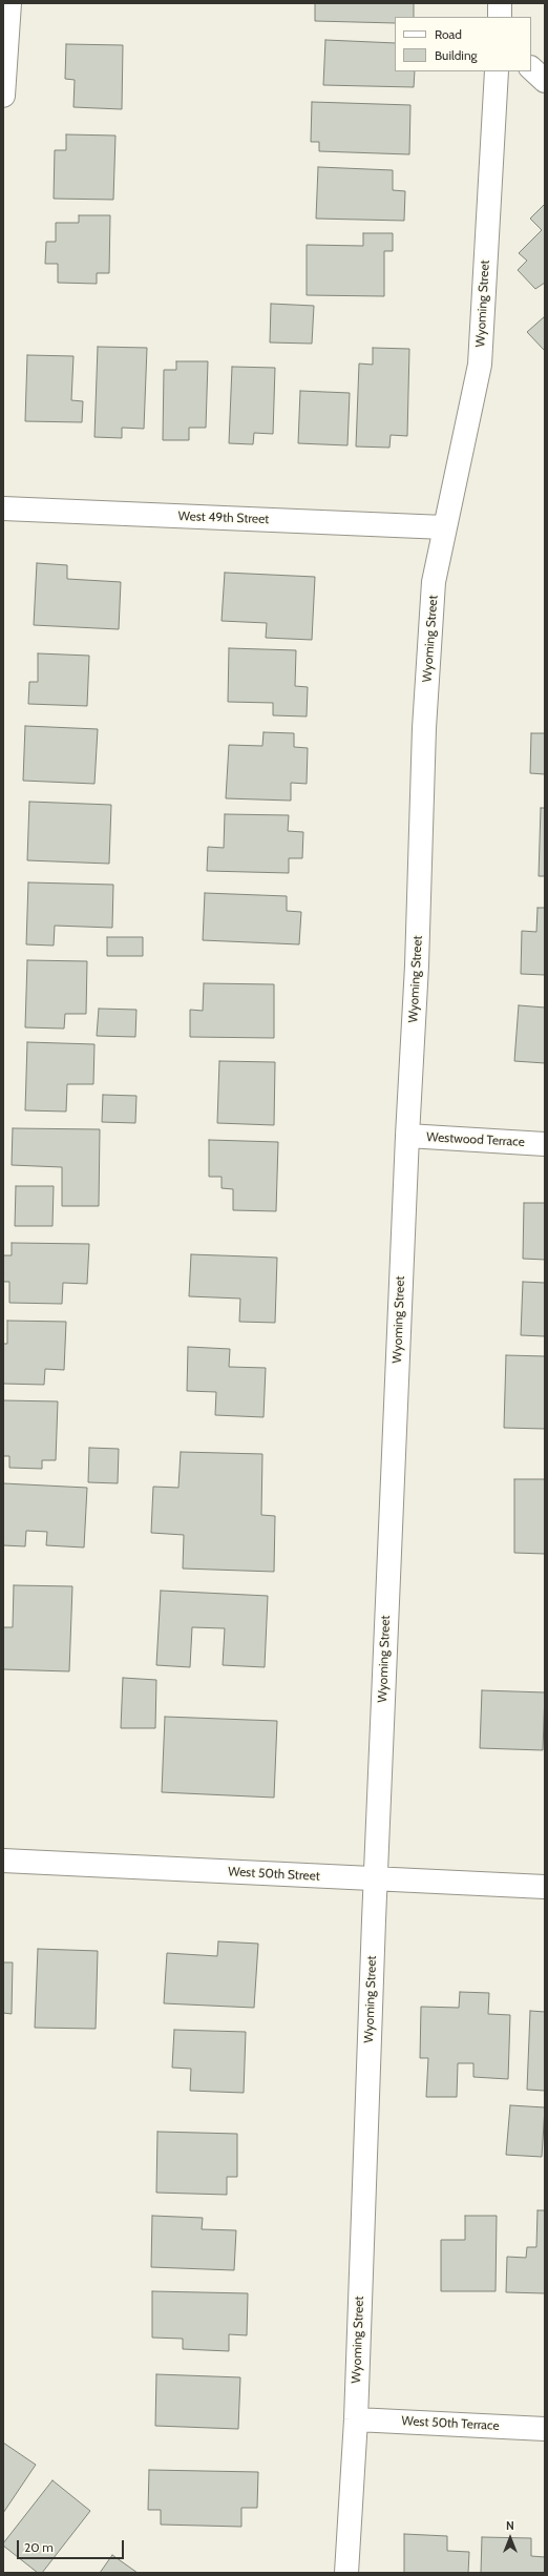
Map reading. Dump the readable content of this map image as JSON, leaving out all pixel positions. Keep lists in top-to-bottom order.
{
  "streets": {
    "street": [
      "Wyoming Street",
      "West 49th Street",
      "Westwood Terrace",
      "West 50th Street",
      "West 50th Terrace"
    ]
  },
  "crossings": [
    ["Wyoming Street", "West 49th Street"],
    ["Wyoming Street", "Westwood Terrace"],
    ["Wyoming Street", "West 50th Street"],
    ["Wyoming Street", "West 50th Terrace"]
  ],
  "legend": ["Road", "Building"],
  "scale_bar": "20 m",
  "north": "top"
}
